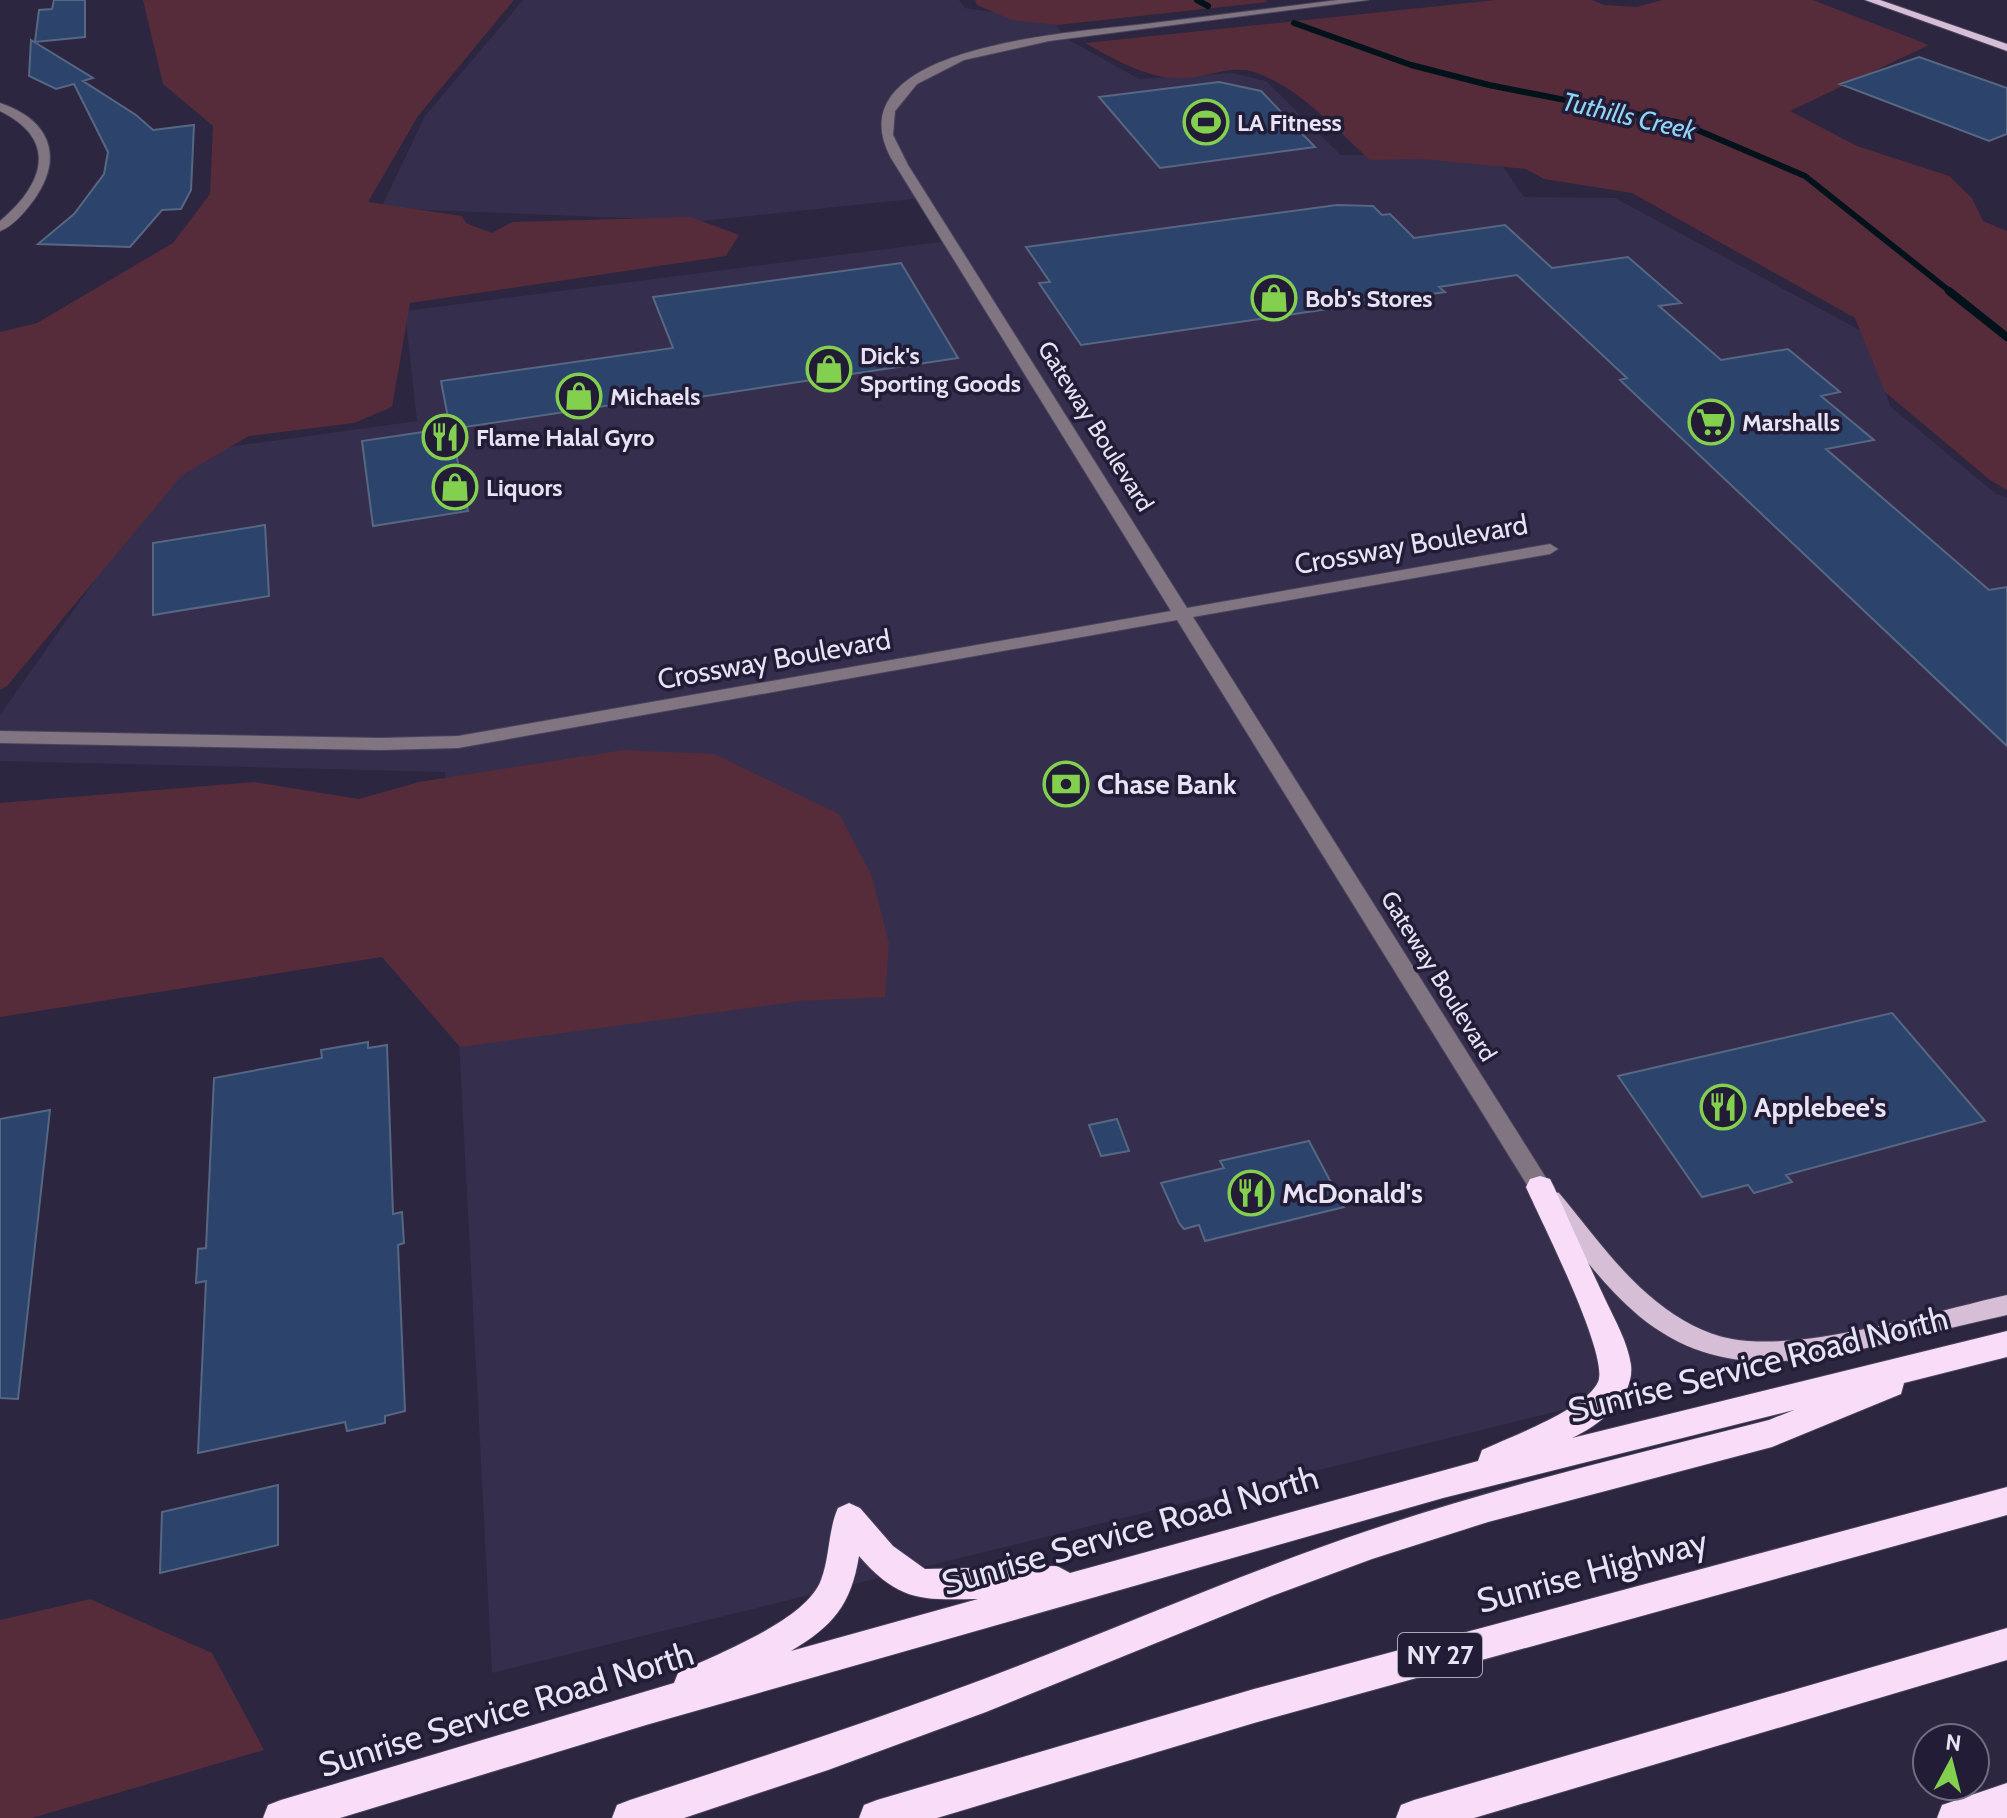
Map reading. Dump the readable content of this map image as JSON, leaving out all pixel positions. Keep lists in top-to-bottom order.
{
  "streets": {
    "highway": ["Sunrise Service Road North", "Sunrise Highway", "NY 27"],
    "street": ["Gateway Boulevard", "Crossway Boulevard"]
  },
  "crossings": [
    ["Gateway Boulevard", "Crossway Boulevard"]
  ],
  "water": ["Tuthills Creek"],
  "places": {
    "sports": ["LA Fitness"],
    "shop": [
      "Bob's Stores",
      "Dick's Sporting Goods",
      "Michaels",
      "Liquors"
    ],
    "supermarket": ["Marshalls"],
    "restaurant": ["Flame Halal Gyro", "Applebee's", "McDonald's"],
    "bank": ["Chase Bank"]
  },
  "north": "top"
}
